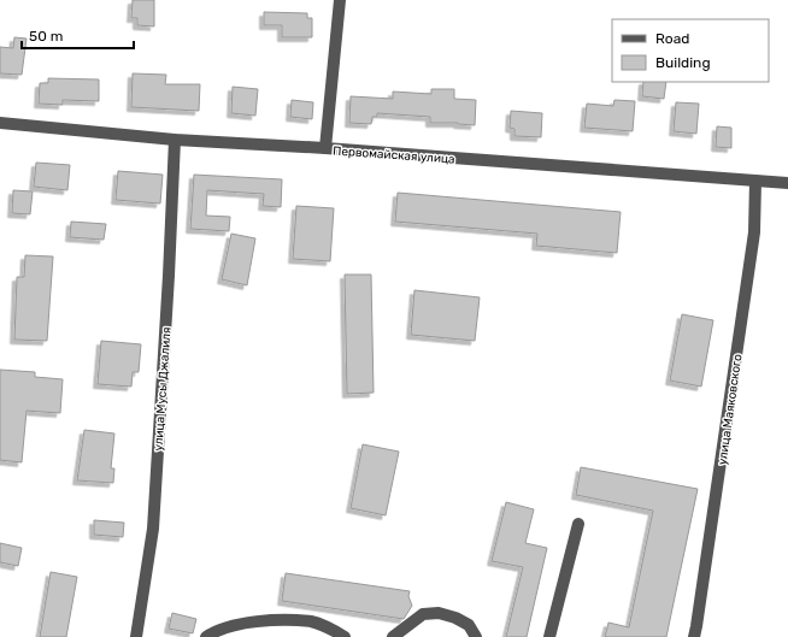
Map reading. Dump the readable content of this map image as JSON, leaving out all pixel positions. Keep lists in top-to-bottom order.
{
  "streets": {
    "street": ["Первомайская улица", "улица Мусы Джалиля", "улица Маяковского"]
  },
  "crossings": [
    ["Первомайская улица", "улица Мусы Джалиля"],
    ["Первомайская улица", "улица Маяковского"]
  ],
  "legend": ["Road", "Building"],
  "scale_bar": "50 m"
}
